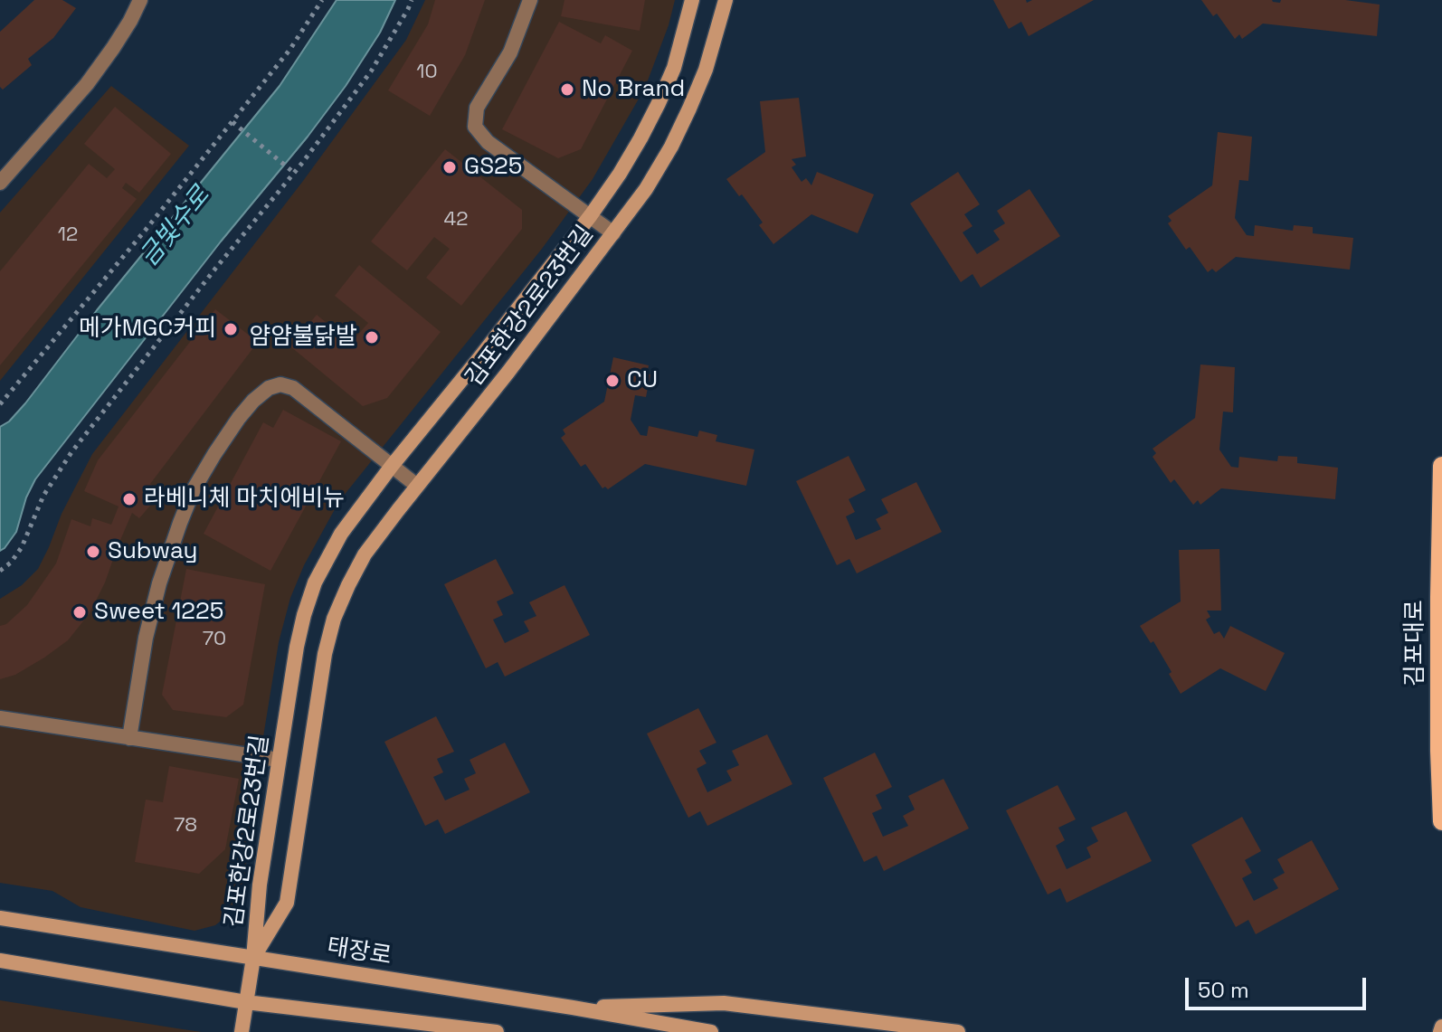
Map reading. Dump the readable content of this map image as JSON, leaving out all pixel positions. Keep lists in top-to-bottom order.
{
  "streets": {
    "main road": ["김포대로"],
    "street": ["김포한강2로23번길", "태장로"]
  },
  "crossings": [
    ["김포한강2로23번길", "태장로"]
  ],
  "water": ["금빛수로"],
  "places": [
    "No Brand",
    "GS25",
    "메가MGC커피",
    "얌얌불닭발",
    "CU",
    "라베니체 마치에비뉴",
    "Subway",
    "Sweet 1225"
  ],
  "house_numbers": [
    "10",
    "42",
    "12",
    "70",
    "78"
  ],
  "scale_bar": "50 m"
}
